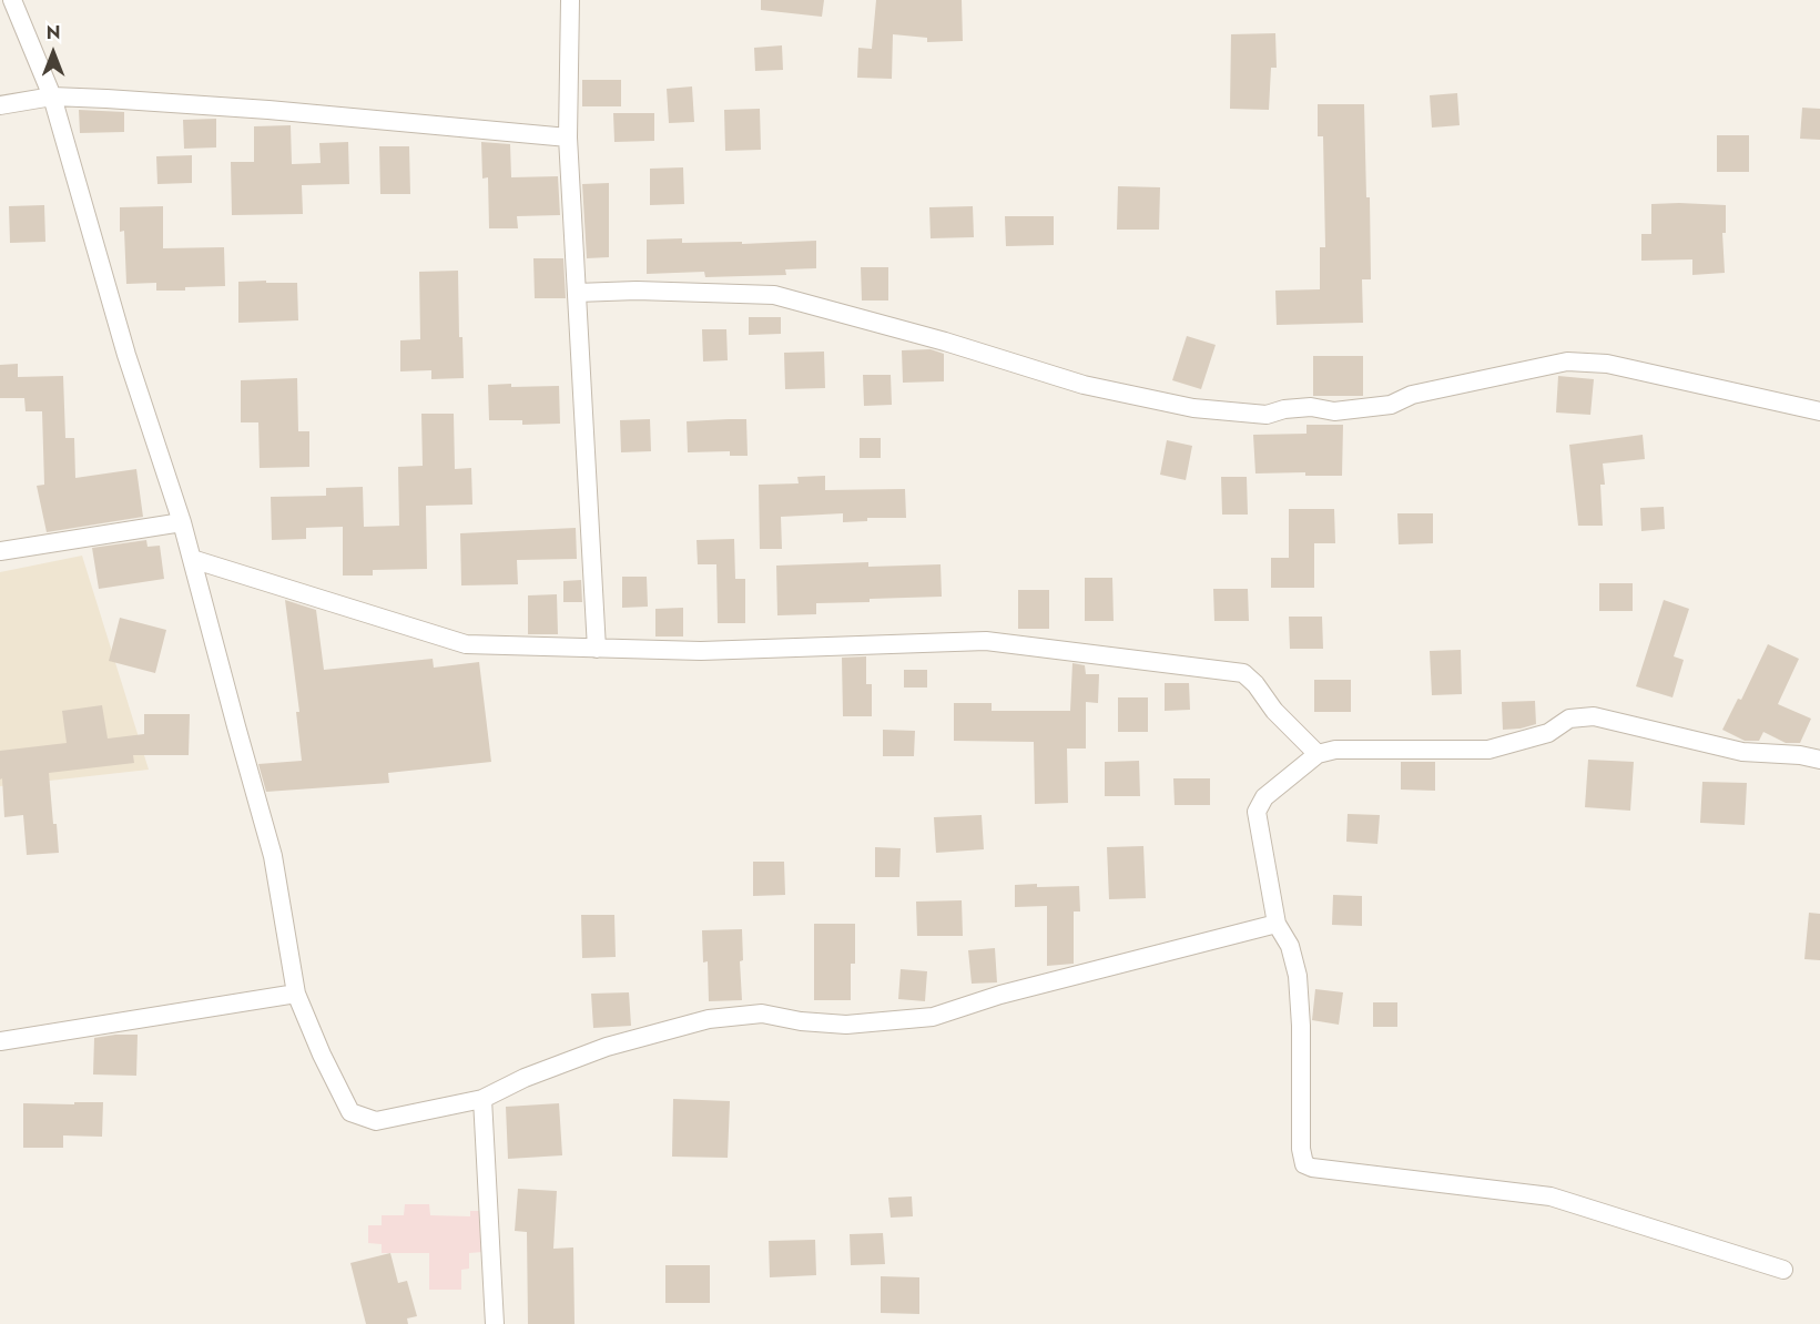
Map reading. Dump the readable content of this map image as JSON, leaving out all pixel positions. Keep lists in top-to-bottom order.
{
  "north": "top"
}
